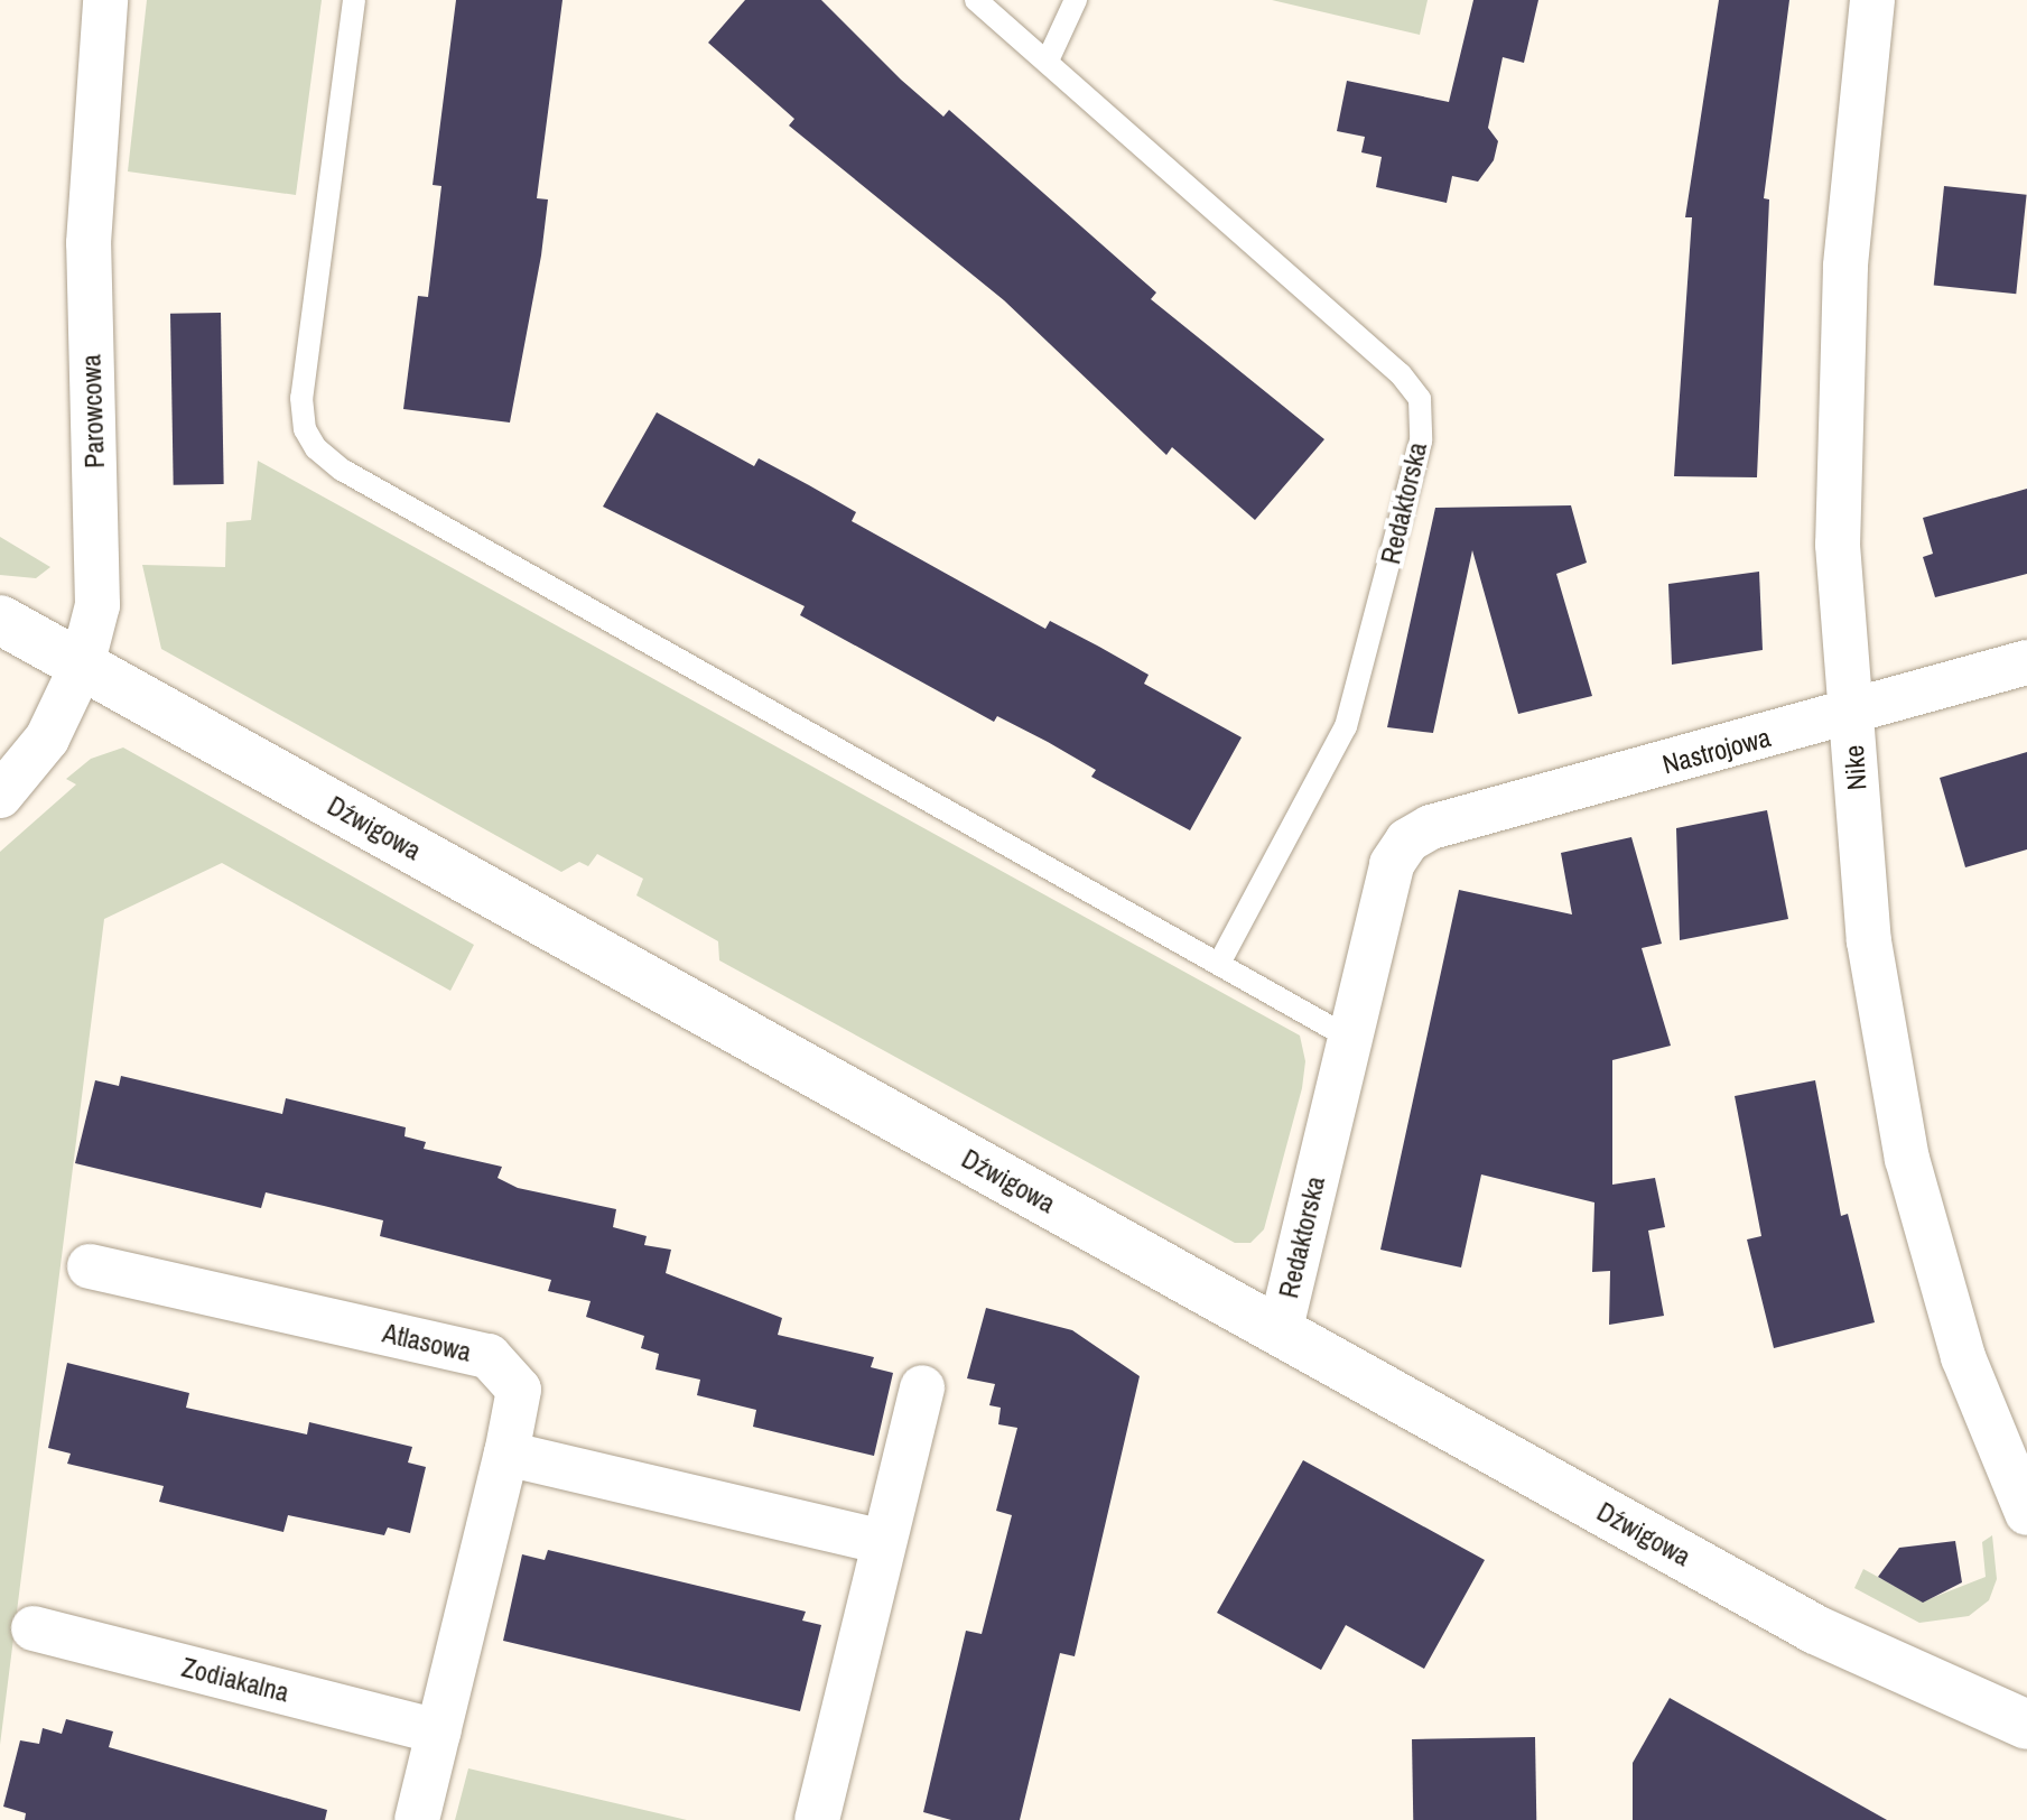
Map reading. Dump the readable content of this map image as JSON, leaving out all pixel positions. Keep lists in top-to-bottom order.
{
  "streets": {
    "main road": ["Dźwigowa"],
    "street": [
      "Parowcowa",
      "Redaktorska",
      "Nastrojowa",
      "Nike",
      "Atlasowa",
      "Zodiakalna"
    ]
  },
  "crossings": [
    ["Parowcowa", "Dźwigowa"],
    ["Redaktorska", "Nastrojowa"],
    ["Redaktorska", "Dźwigowa"],
    ["Nastrojowa", "Nike"]
  ]
}
